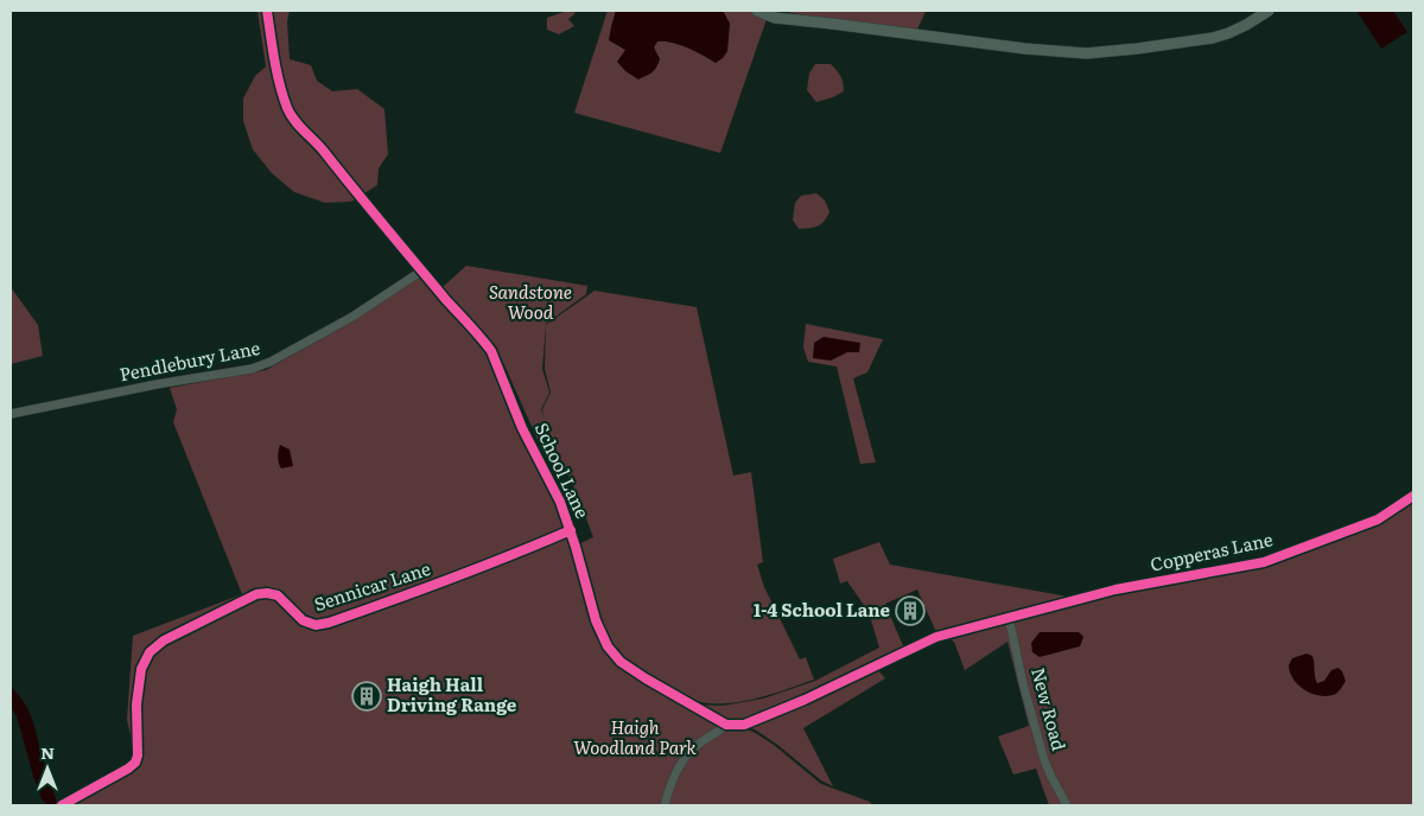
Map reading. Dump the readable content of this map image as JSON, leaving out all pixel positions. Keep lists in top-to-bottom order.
{
  "streets": {
    "street": [
      "Pendlebury Lane",
      "School Lane",
      "Copperas Lane",
      "Sennicar Lane",
      "New Road"
    ]
  },
  "crossings": [
    ["Pendlebury Lane", "School Lane"],
    ["School Lane", "Sennicar Lane"],
    ["Copperas Lane", "New Road"]
  ],
  "parks": ["Sandstone Wood", "Haigh Woodland Park"],
  "places": {
    "building": ["1-4 School Lane", "Haigh Hall Driving Range"]
  },
  "north": "top"
}
